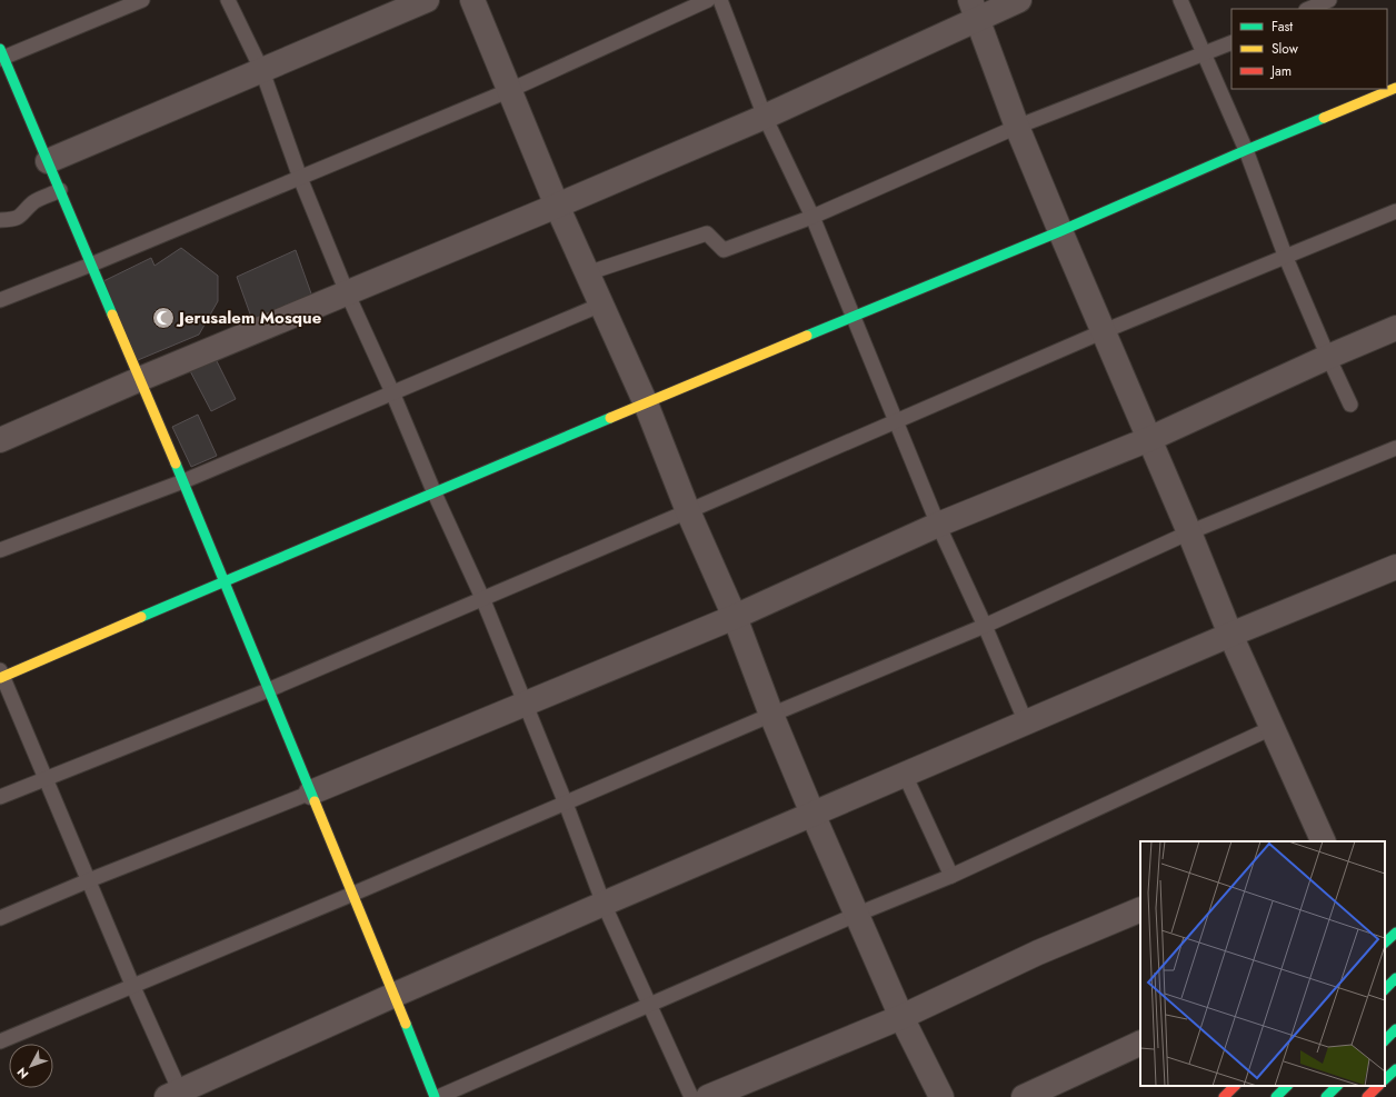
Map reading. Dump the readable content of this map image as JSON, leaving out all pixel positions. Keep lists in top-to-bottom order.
{
  "places": {
    "mosque": ["Jerusalem Mosque"]
  },
  "legend": ["Fast", "Slow", "Jam"],
  "north": "bottom left"
}
